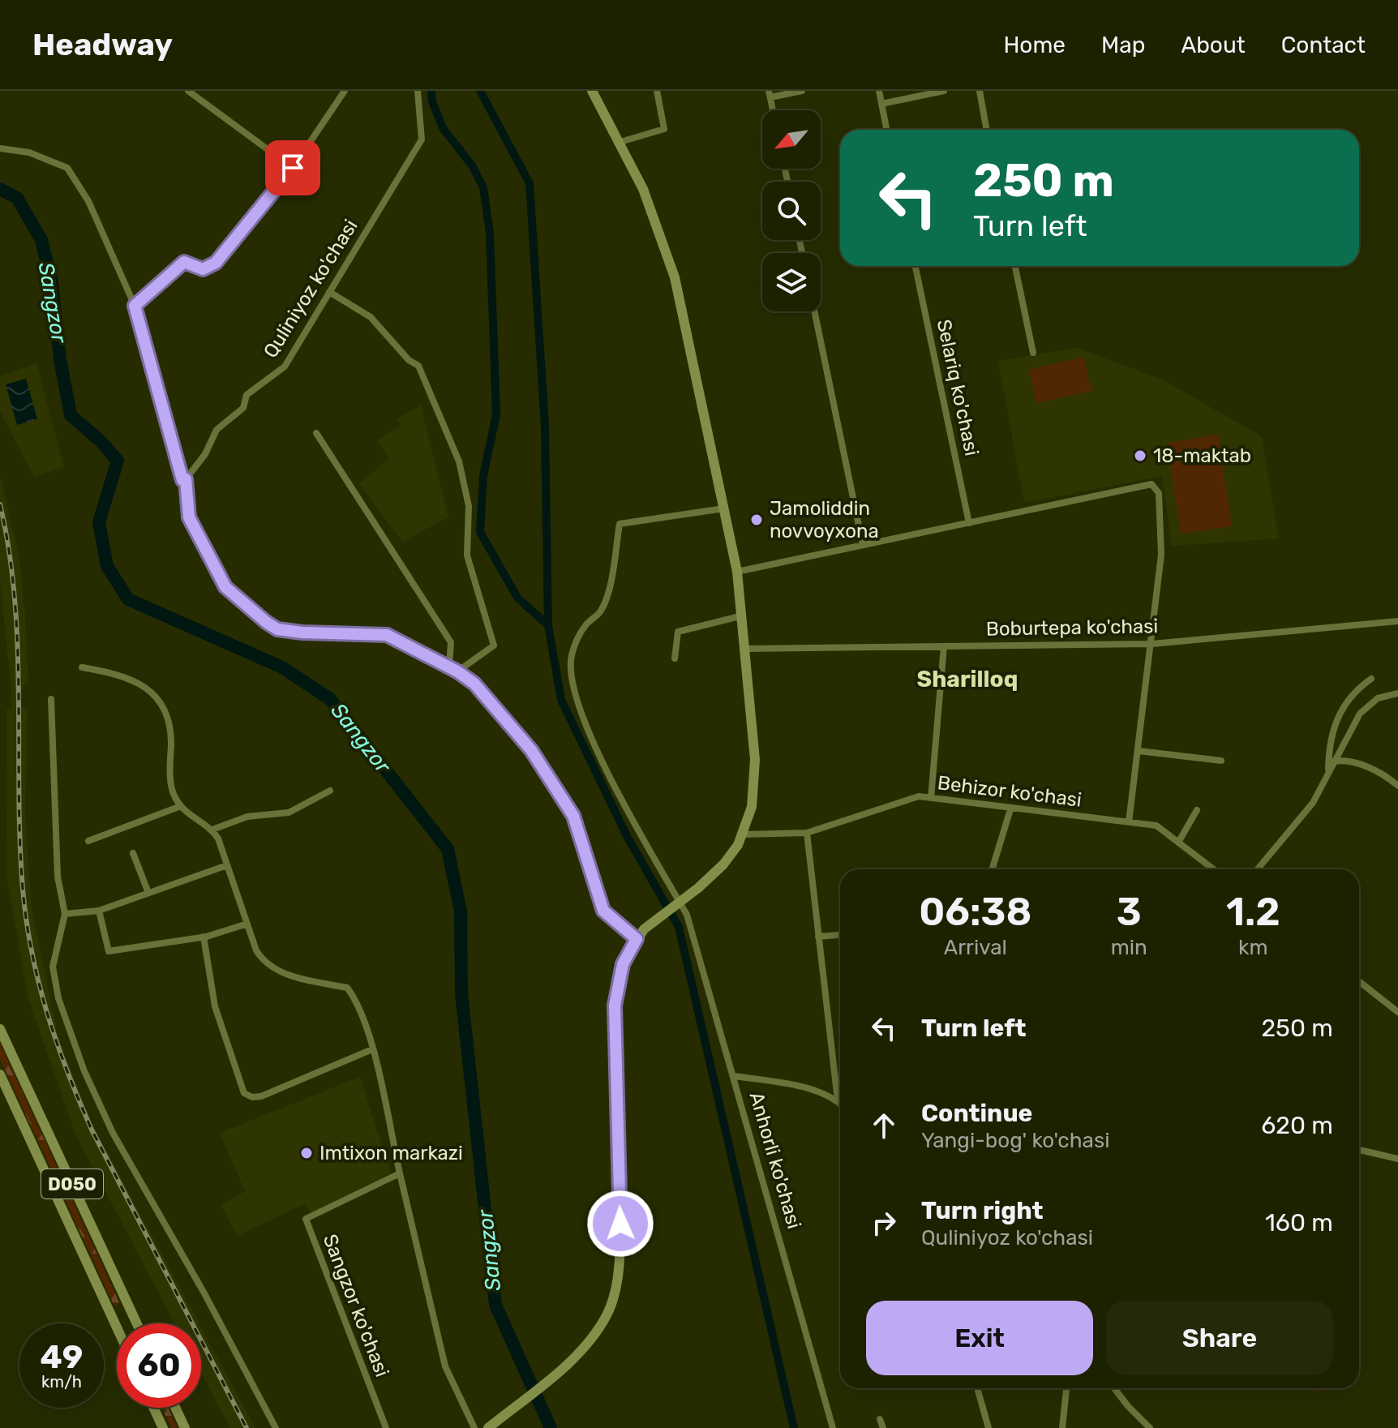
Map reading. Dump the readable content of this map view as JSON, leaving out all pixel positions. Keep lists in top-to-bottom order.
{
  "streets": {
    "main road": ["D050"],
    "street": [
      "Quliniyoz ko'chasi",
      "Selariq ko'chasi",
      "Boburtepa ko'chasi",
      "Behizor ko'chasi",
      "Anhorli ko'chasi",
      "Sangzor ko'chasi"
    ]
  },
  "districts": ["Sharilloq"],
  "water": ["Sangzor"],
  "places": ["18-maktab", "Jamoliddin novvoyxona", "Imtixon markazi"],
  "north": "bottom left",
  "page": {
    "header": "Headway",
    "nav": [
      "Home",
      "Map",
      "About",
      "Contact"
    ],
    "turn": ["250 m", "Turn left"],
    "eta": [
      "06:38",
      "Arrival",
      "3",
      "min",
      "1.2",
      "km"
    ],
    "list": [
      {
        "name": "Turn left",
        "value": "250 m"
      },
      {
        "name": "Continue",
        "note": "Yangi-bog' ko'chasi",
        "value": "620 m"
      },
      {
        "name": "Turn right",
        "note": "Quliniyoz ko'chasi",
        "value": "160 m"
      }
    ],
    "buttons": ["Exit", "Share"],
    "speed": "49 km/h",
    "limit": "60"
  }
}
